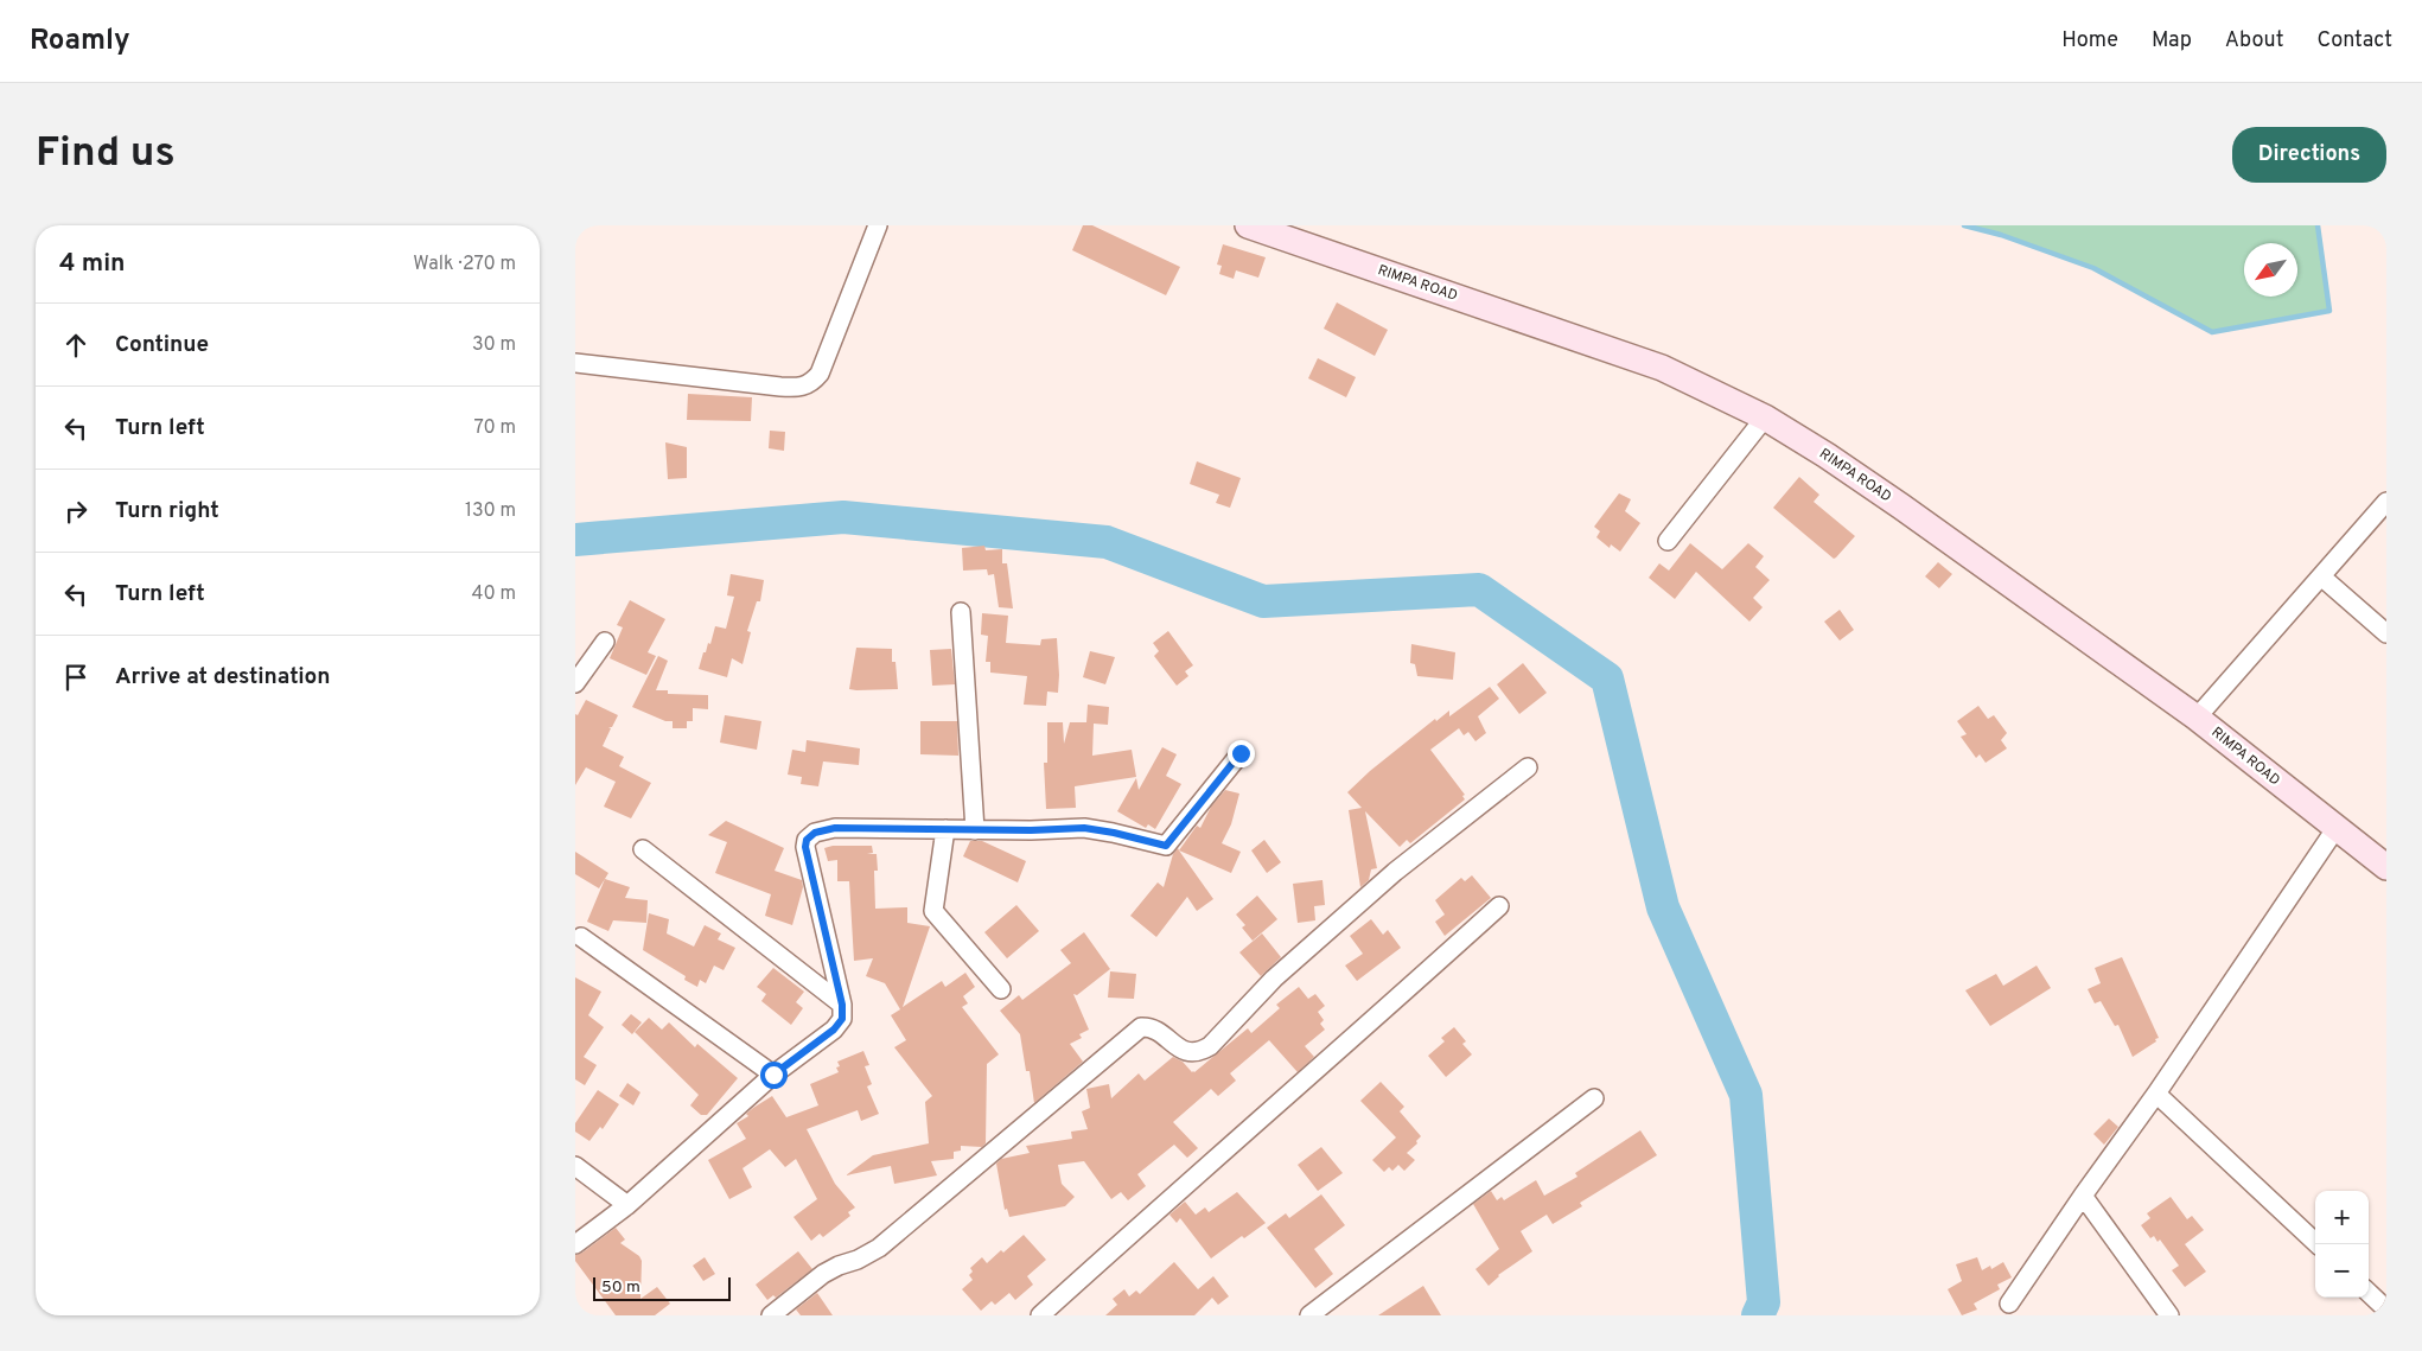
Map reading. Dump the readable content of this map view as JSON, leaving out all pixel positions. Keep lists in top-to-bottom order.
{
  "streets": {
    "street": ["RIMPA ROAD"]
  },
  "scale_bar": "50 m",
  "north": "bottom left",
  "page": {
    "header": "Roamly",
    "nav": [
      "Home",
      "Map",
      "About",
      "Contact"
    ],
    "buttons": "Directions",
    "title": "Find us",
    "heading": ["4 min", "Walk · 270 m"],
    "list": [
      ["Continue", "30 m"],
      ["Turn left", "70 m"],
      ["Turn right", "130 m"],
      ["Turn left", "40 m"],
      "Arrive at destination"
    ],
    "map_buttons": ["+", "−"],
    "scale": "50 m"
  }
}
